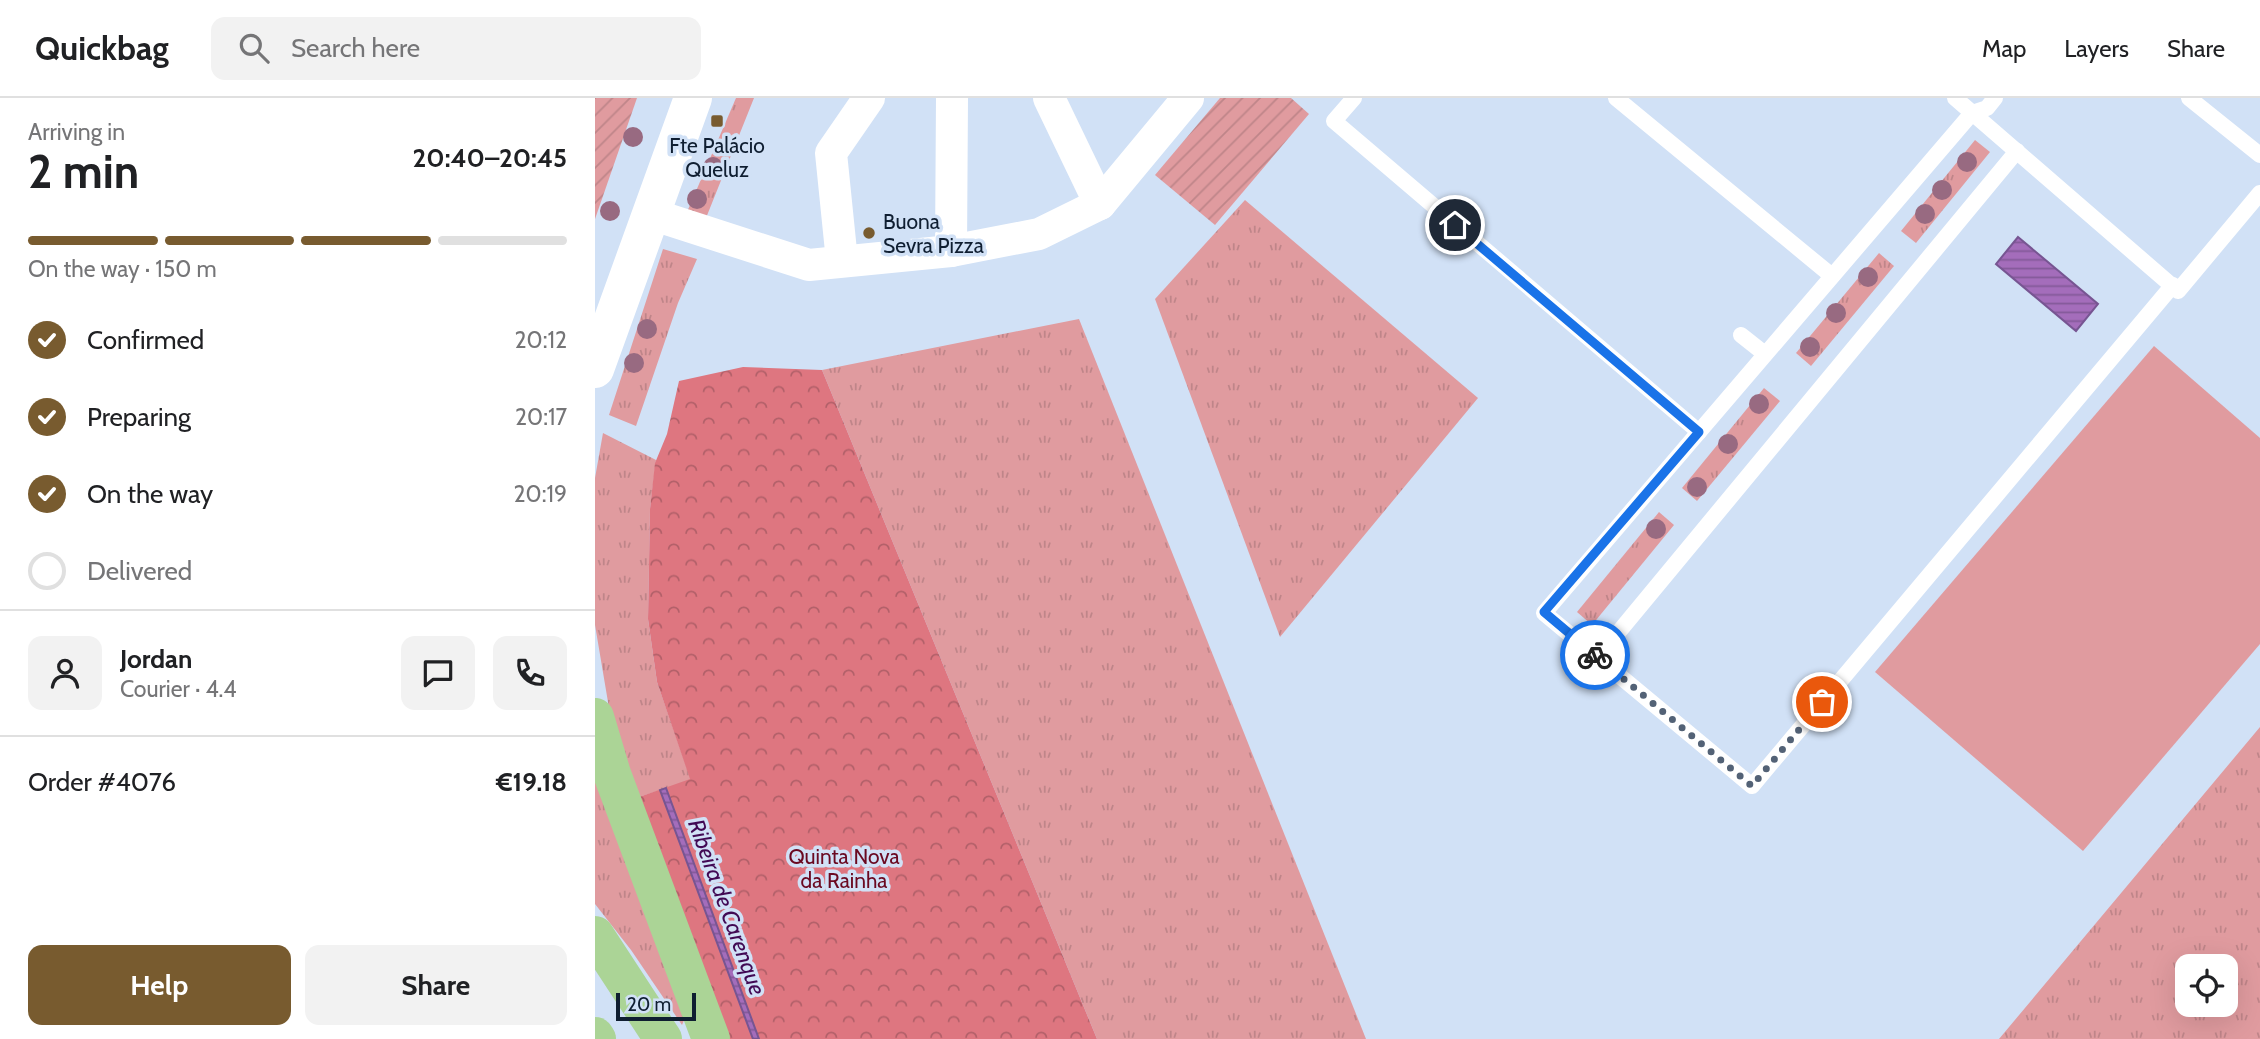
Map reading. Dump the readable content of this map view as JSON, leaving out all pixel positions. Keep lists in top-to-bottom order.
{
  "water": ["Ribeira de Carenque"],
  "parks": ["Quinta Nova da Rainha"],
  "places": {
    "transit": ["Fte Palácio Queluz"],
    "other": ["Buona Sevra Pizza"]
  },
  "scale_bar": "20 m",
  "page": {
    "header": "Quickbag",
    "search": "Search here",
    "nav": ["Map", "Layers", "Share"],
    "heading": ["2 min", "Arriving in", "20:40–20:45"],
    "panel": [
      "Jordan",
      "Courier · 4.4",
      "Order #4076",
      "€19.18"
    ],
    "bar": "On the way · 150 m",
    "list": [
      ["Confirmed", "20:12"],
      ["Preparing", "20:17"],
      ["On the way", "20:19"],
      "Delivered"
    ],
    "buttons": ["Help", "Share"],
    "scale": "20 m"
  }
}
